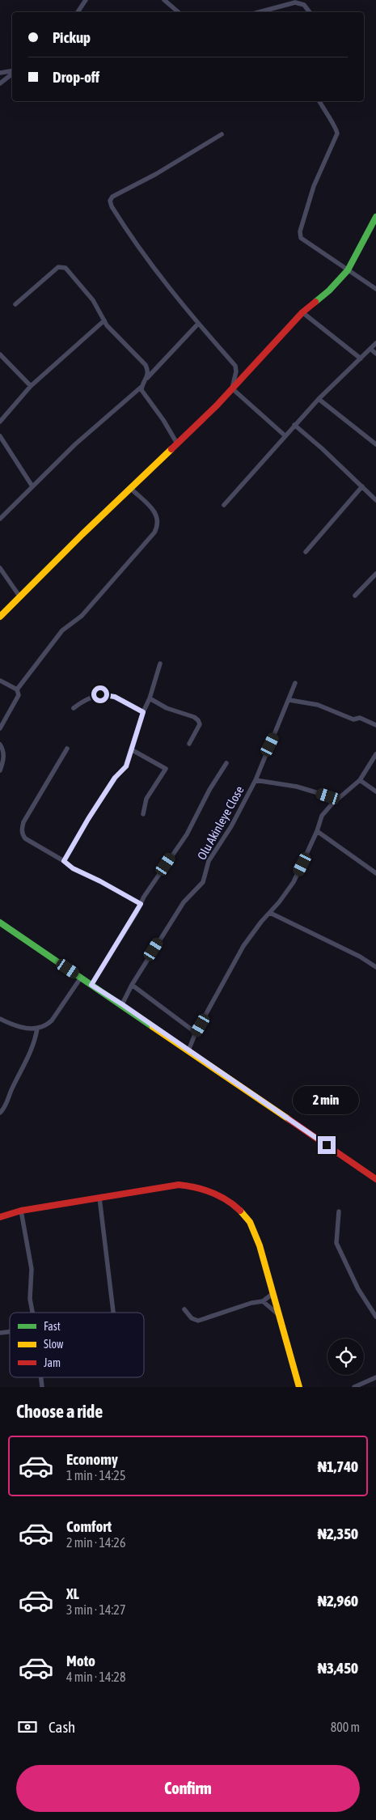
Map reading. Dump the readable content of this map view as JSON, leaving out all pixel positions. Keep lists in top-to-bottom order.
{
  "streets": {
    "street": ["Olu Akinleye Close"]
  },
  "legend": ["Fast", "Slow", "Jam"],
  "page": {
    "banner": ["Pickup", "Drop-off"],
    "bubble": "2 min",
    "heading": "Choose a ride",
    "list": [
      {
        "name": "Economy",
        "note": "1 min · 14:25",
        "value": "₦1,740"
      },
      {
        "name": "Comfort",
        "note": "2 min · 14:26",
        "value": "₦2,350"
      },
      {
        "name": "XL",
        "note": "3 min · 14:27",
        "value": "₦2,960"
      },
      {
        "name": "Moto",
        "note": "4 min · 14:28",
        "value": "₦3,450"
      }
    ],
    "pay": ["Cash", "800 m"],
    "buttons": "Confirm"
  }
}
